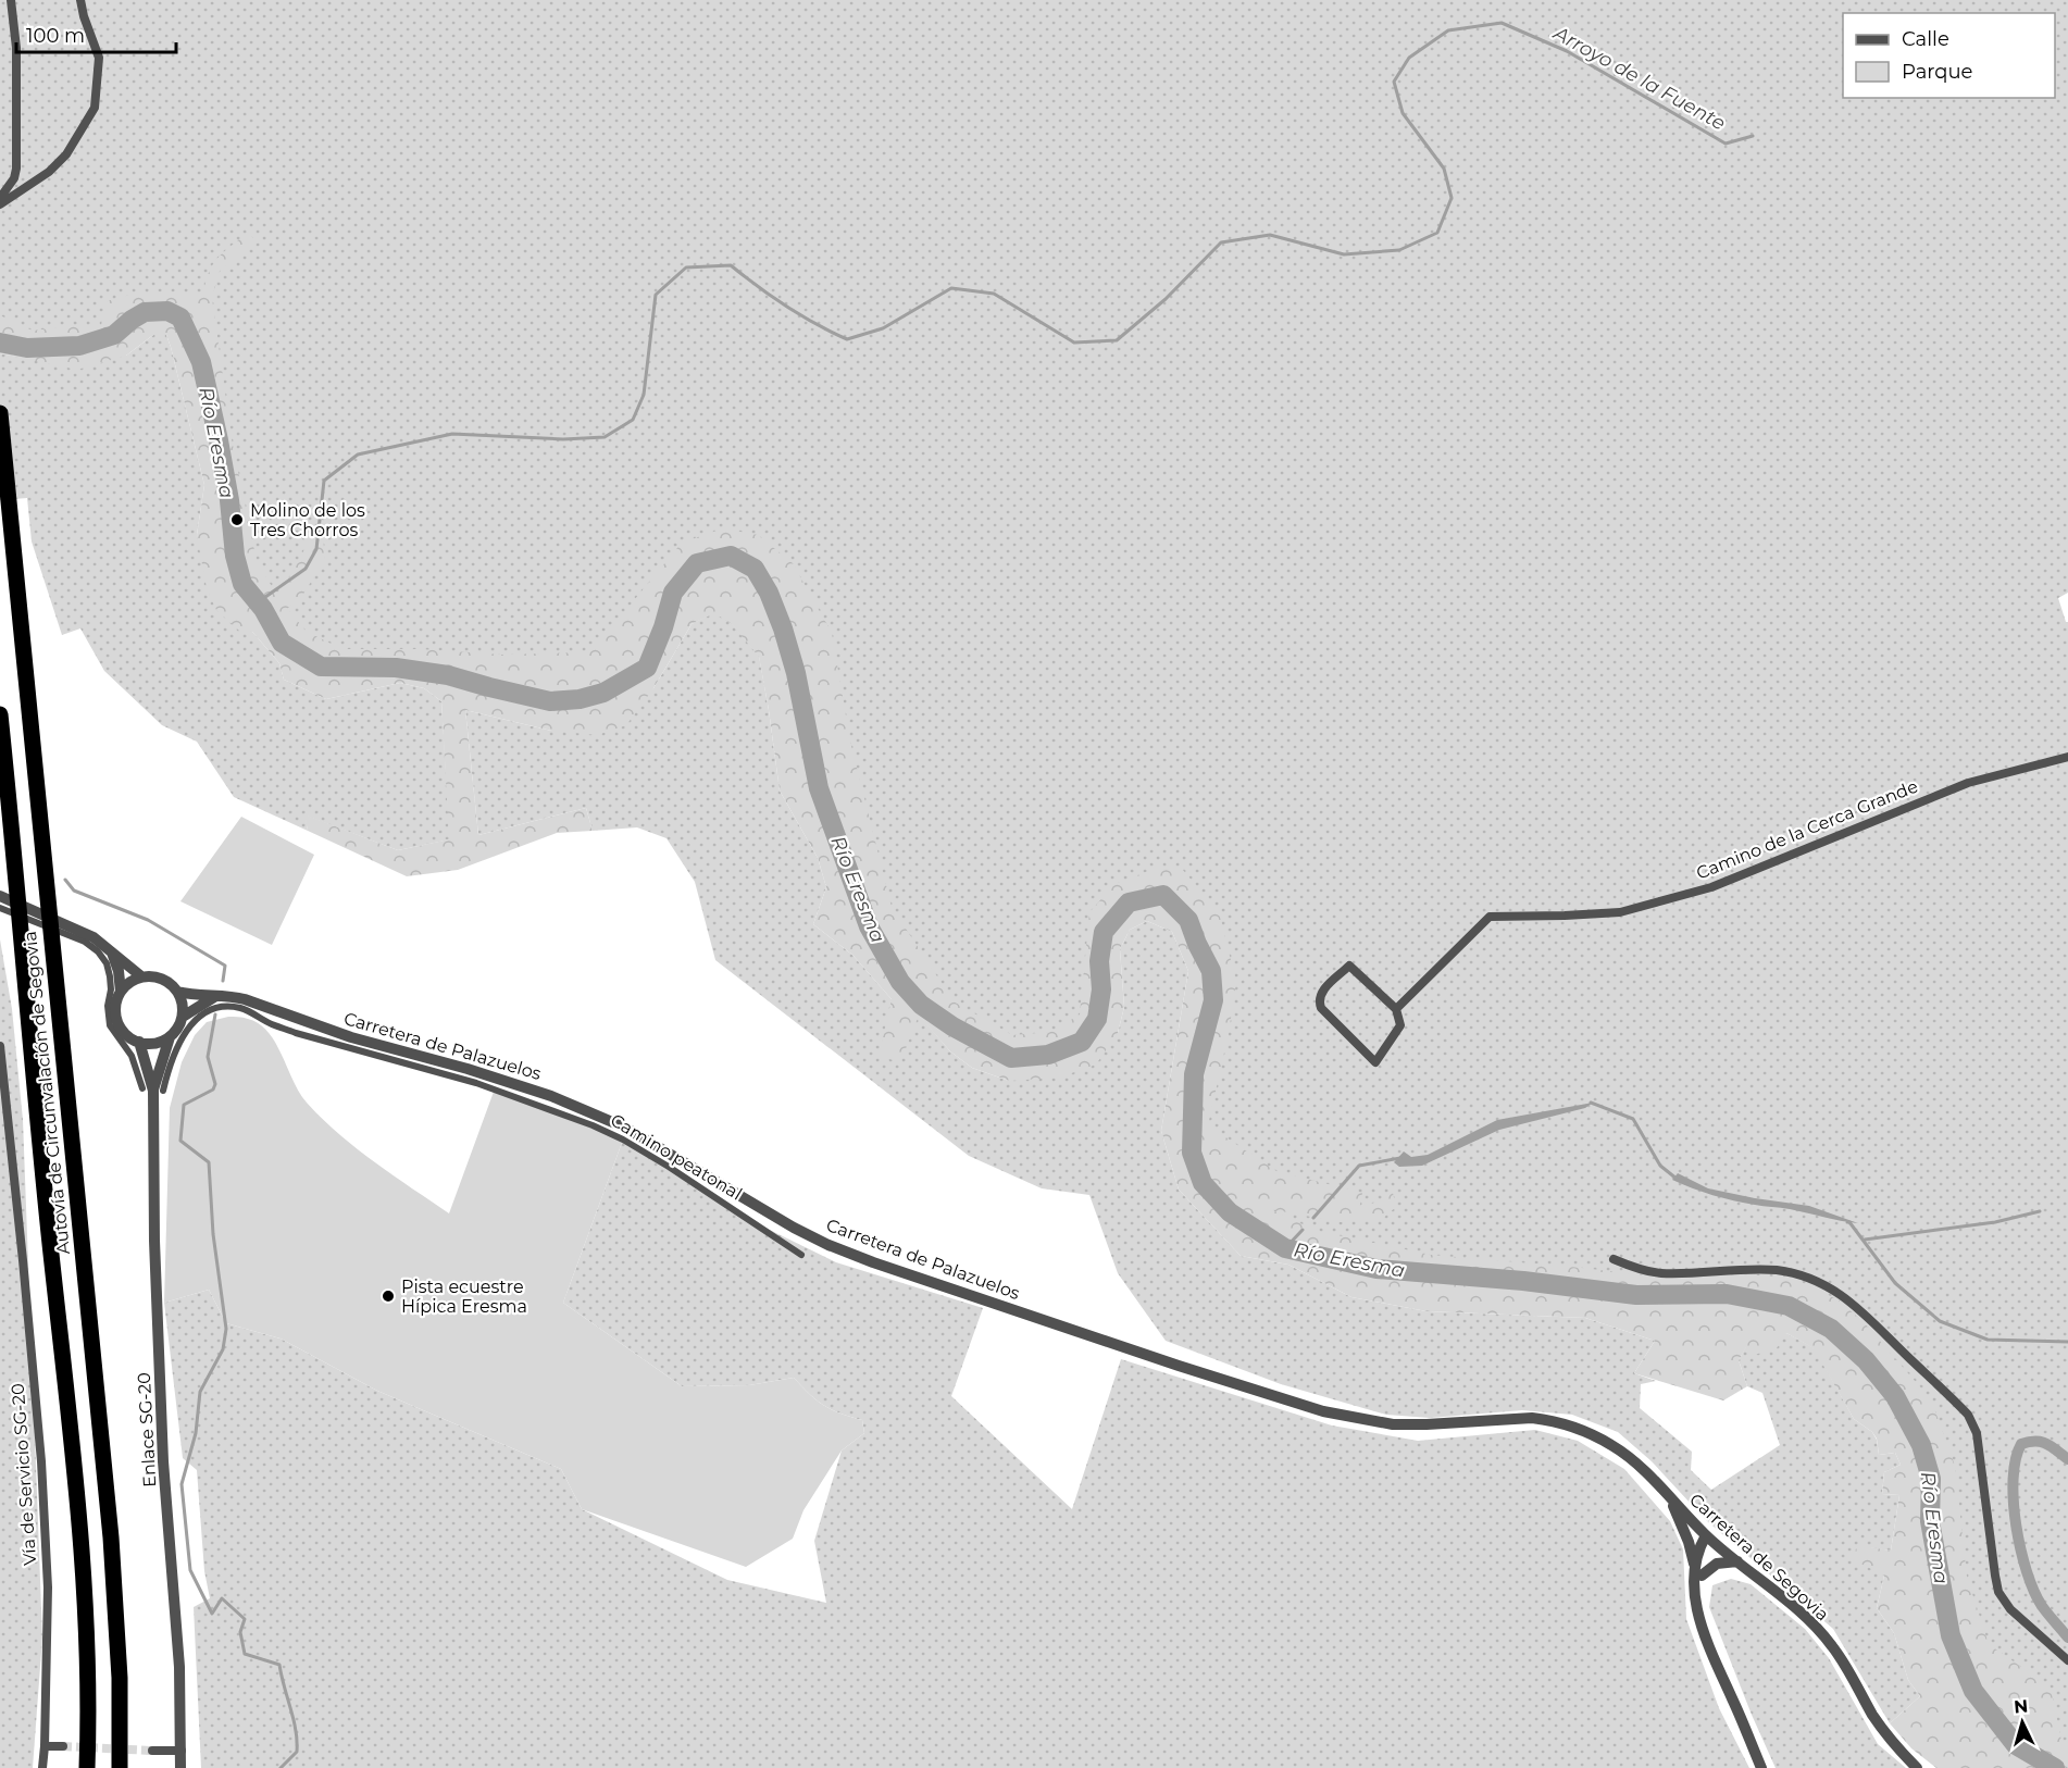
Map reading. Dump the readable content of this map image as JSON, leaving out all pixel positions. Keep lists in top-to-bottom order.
{
  "streets": {
    "highway": ["Autovía de Circunvalación de Segovia"],
    "street": [
      "Camino de la Cerca Grande",
      "Carretera de Palazuelos",
      "Camino peatonal",
      "Enlace SG-20",
      "Vía de Servicio SG-20",
      "Carretera de Segovia"
    ]
  },
  "crossings": [
    ["Carretera de Palazuelos", "Enlace SG-20"],
    ["Carretera de Palazuelos", "Carretera de Segovia"],
    ["Camino peatonal", "Enlace SG-20"]
  ],
  "water": ["Arroyo de la Fuente", "Río Eresma"],
  "places": ["Molino de los Tres Chorros", "Pista ecuestre Hípica Eresma"],
  "legend": ["Calle", "Parque"],
  "scale_bar": "100 m",
  "north": "top"
}
